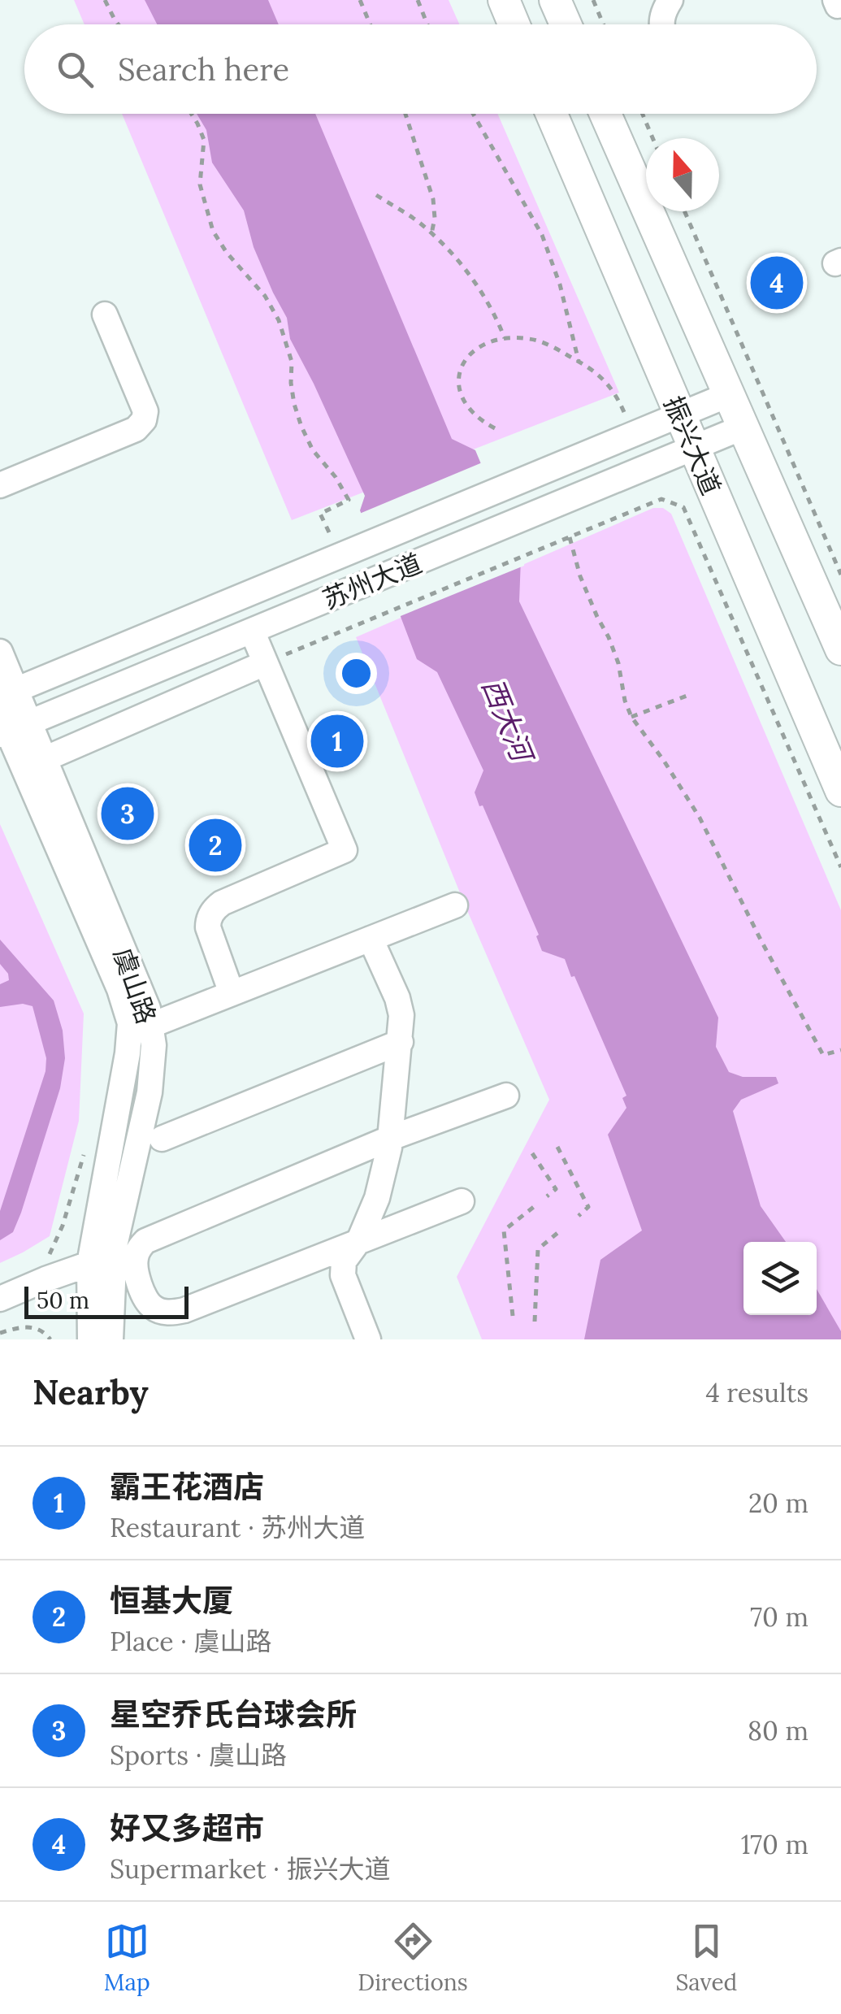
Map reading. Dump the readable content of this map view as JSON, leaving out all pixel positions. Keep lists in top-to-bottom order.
{
  "streets": {
    "main road": ["振兴大道"],
    "street": ["苏州大道", "虞山路"]
  },
  "crossings": [
    ["振兴大道", "苏州大道"],
    ["苏州大道", "虞山路"]
  ],
  "water": ["西大河"],
  "scale_bar": "50 m",
  "north": "top",
  "page": {
    "search": "Search here",
    "pins": [
      "4",
      "1",
      "3",
      "2"
    ],
    "scale": "50 m",
    "heading": ["Nearby", "4 results"],
    "list": [
      {
        "mark": "1",
        "name": "霸王花酒店",
        "note": "Restaurant · 苏州大道",
        "value": "20 m"
      },
      {
        "mark": "2",
        "name": "恒基大厦",
        "note": "Place · 虞山路",
        "value": "70 m"
      },
      {
        "mark": "3",
        "name": "星空乔氏台球会所",
        "note": "Sports · 虞山路",
        "value": "80 m"
      },
      {
        "mark": "4",
        "name": "好又多超市",
        "note": "Supermarket · 振兴大道",
        "value": "170 m"
      }
    ],
    "nav": ["Map", "Directions", "Saved"]
  }
}
